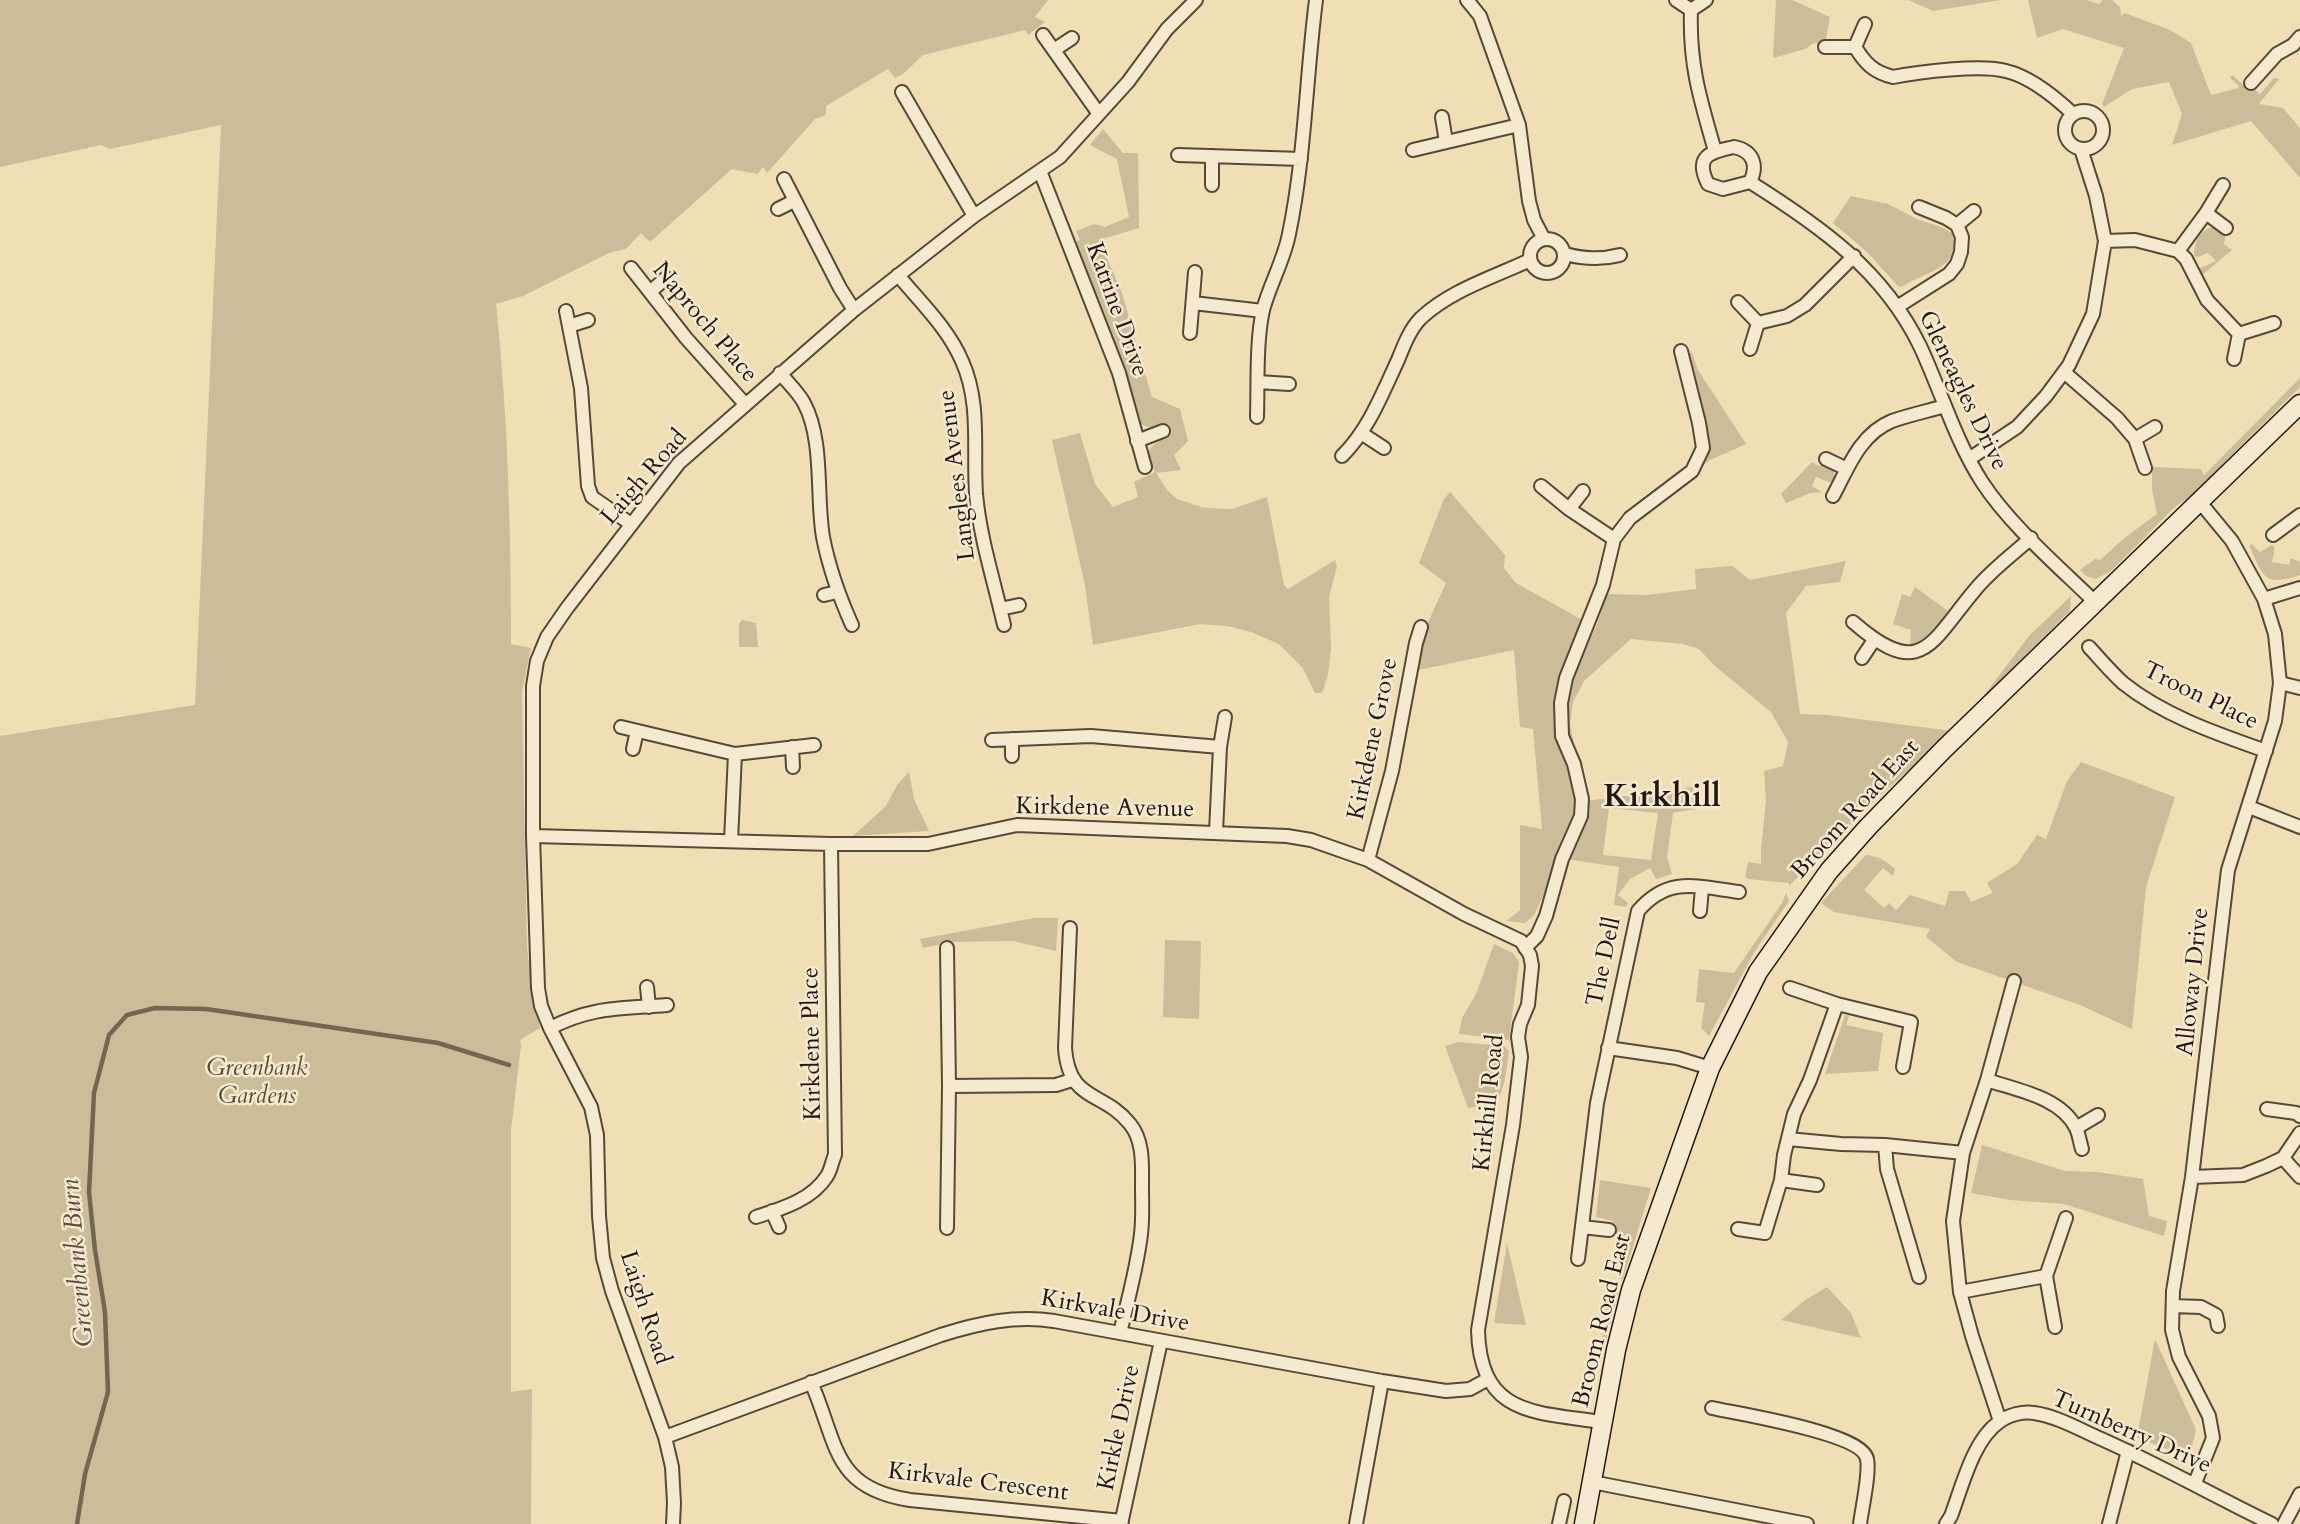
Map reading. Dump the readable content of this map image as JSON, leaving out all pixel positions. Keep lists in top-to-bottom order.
{
  "streets": {
    "street": [
      "Katrine Drive",
      "Naproch Place",
      "Gleneagles Drive",
      "Langlees Avenue",
      "Laigh Road",
      "Troon Place",
      "Kirkdene Grove",
      "Kirkdene Avenue",
      "Broom Road East",
      "The Dell",
      "Alloway Drive",
      "Kirkdene Place",
      "Kirkhill Road",
      "Kirkvale Drive",
      "Kirkle Drive",
      "Turnberry Drive",
      "Kirkvale Crescent"
    ]
  },
  "crossings": [
    ["Katrine Drive", "Laigh Road"],
    ["Naproch Place", "Laigh Road"],
    ["Gleneagles Drive", "Broom Road East"],
    ["Langlees Avenue", "Laigh Road"],
    ["Laigh Road", "Kirkdene Avenue"],
    ["Laigh Road", "Kirkvale Drive"],
    ["Troon Place", "Alloway Drive"],
    ["Kirkdene Grove", "Kirkdene Avenue"],
    ["Kirkdene Avenue", "Kirkdene Place"],
    ["Kirkdene Avenue", "Kirkhill Road"],
    ["Broom Road East", "Alloway Drive"],
    ["Alloway Drive", "Turnberry Drive"],
    ["Kirkhill Road", "Kirkvale Drive"],
    ["Kirkvale Drive", "Kirkle Drive"],
    ["Kirkvale Drive", "Kirkvale Crescent"],
    ["Kirkle Drive", "Kirkvale Crescent"]
  ],
  "districts": ["Kirkhill"],
  "water": ["Greenbank Burn"],
  "parks": ["Greenbank Gardens"]
}
